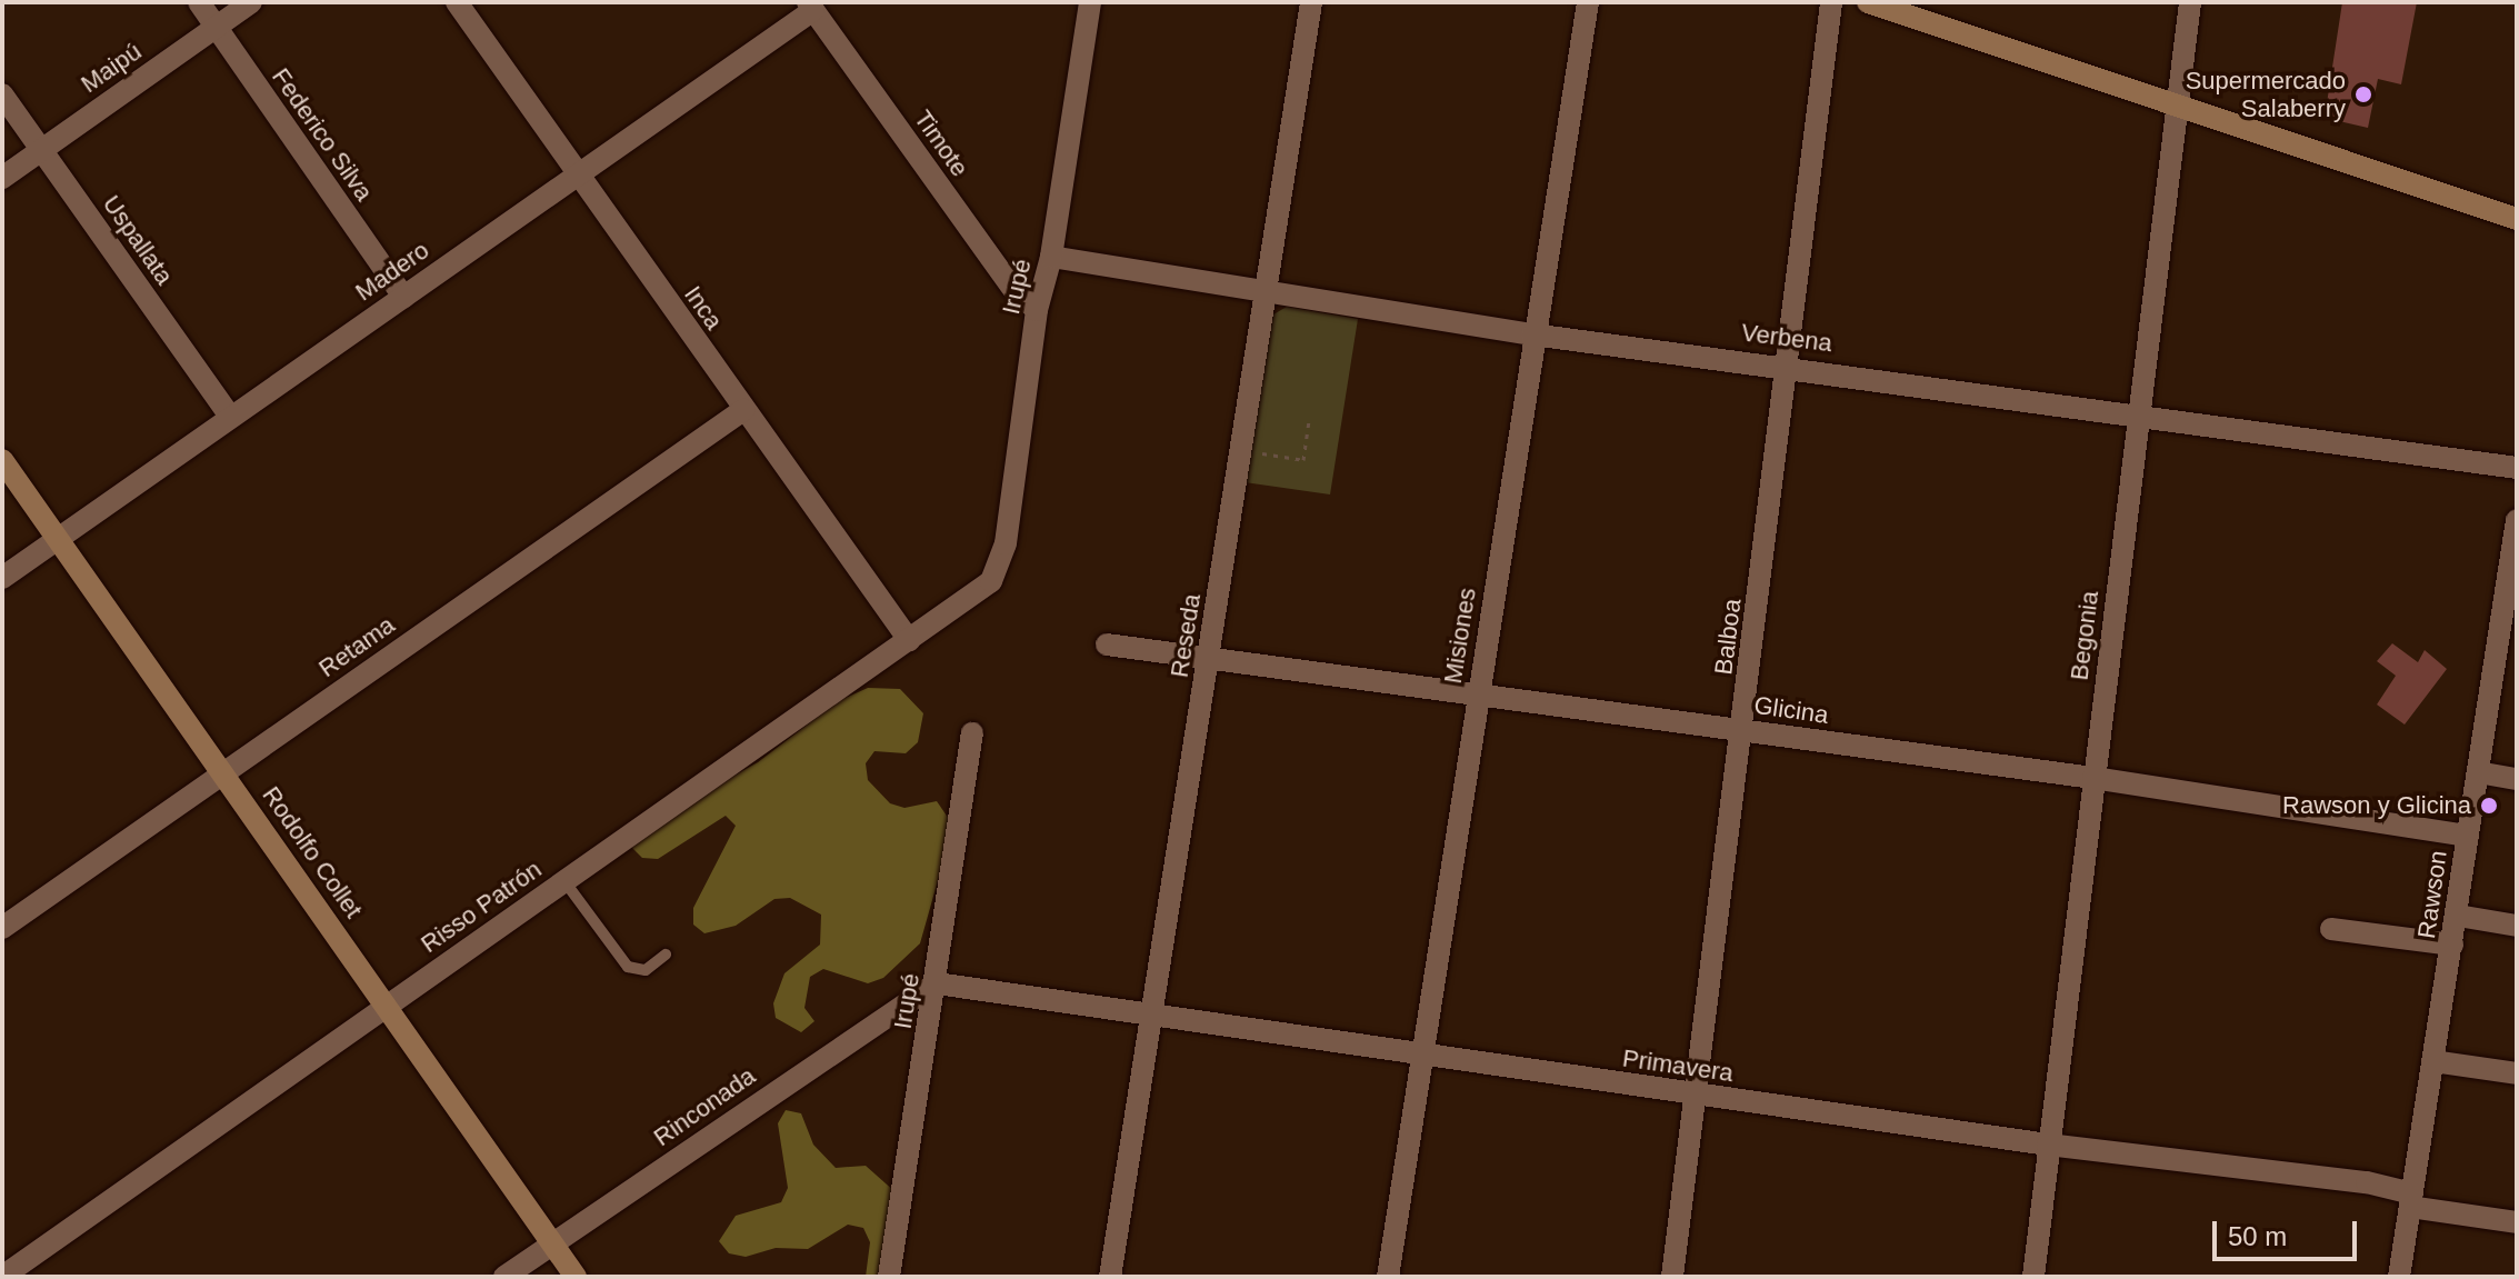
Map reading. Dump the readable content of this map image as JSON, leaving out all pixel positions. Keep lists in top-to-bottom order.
{
  "streets": {
    "street": [
      "Maipú",
      "Federico Silva",
      "Timote",
      "Uspallata",
      "Madero",
      "Irupé",
      "Inca",
      "Verbena",
      "Reseda",
      "Misiones",
      "Begonia",
      "Balboa",
      "Retama",
      "Glicina",
      "Rodolfo Collet",
      "Rawson",
      "Risso Patrón",
      "Primavera",
      "Rinconada"
    ]
  },
  "crossings": [
    ["Maipú", "Federico Silva"],
    ["Maipú", "Uspallata"],
    ["Federico Silva", "Madero"],
    ["Timote", "Madero"],
    ["Timote", "Irupé"],
    ["Uspallata", "Madero"],
    ["Madero", "Inca"],
    ["Madero", "Rodolfo Collet"],
    ["Irupé", "Verbena"],
    ["Irupé", "Risso Patrón"],
    ["Irupé", "Primavera"],
    ["Irupé", "Rinconada"],
    ["Inca", "Retama"],
    ["Inca", "Risso Patrón"],
    ["Verbena", "Reseda"],
    ["Verbena", "Misiones"],
    ["Verbena", "Begonia"],
    ["Verbena", "Balboa"],
    ["Reseda", "Glicina"],
    ["Reseda", "Primavera"],
    ["Misiones", "Glicina"],
    ["Misiones", "Primavera"],
    ["Begonia", "Glicina"],
    ["Begonia", "Primavera"],
    ["Balboa", "Glicina"],
    ["Balboa", "Primavera"],
    ["Retama", "Rodolfo Collet"],
    ["Glicina", "Rawson"],
    ["Rodolfo Collet", "Risso Patrón"],
    ["Rodolfo Collet", "Rinconada"],
    ["Rawson", "Primavera"],
    ["Primavera", "Rinconada"]
  ],
  "places": ["Supermercado Salaberry", "Rawson y Glicina"],
  "scale_bar": "50 m"
}
